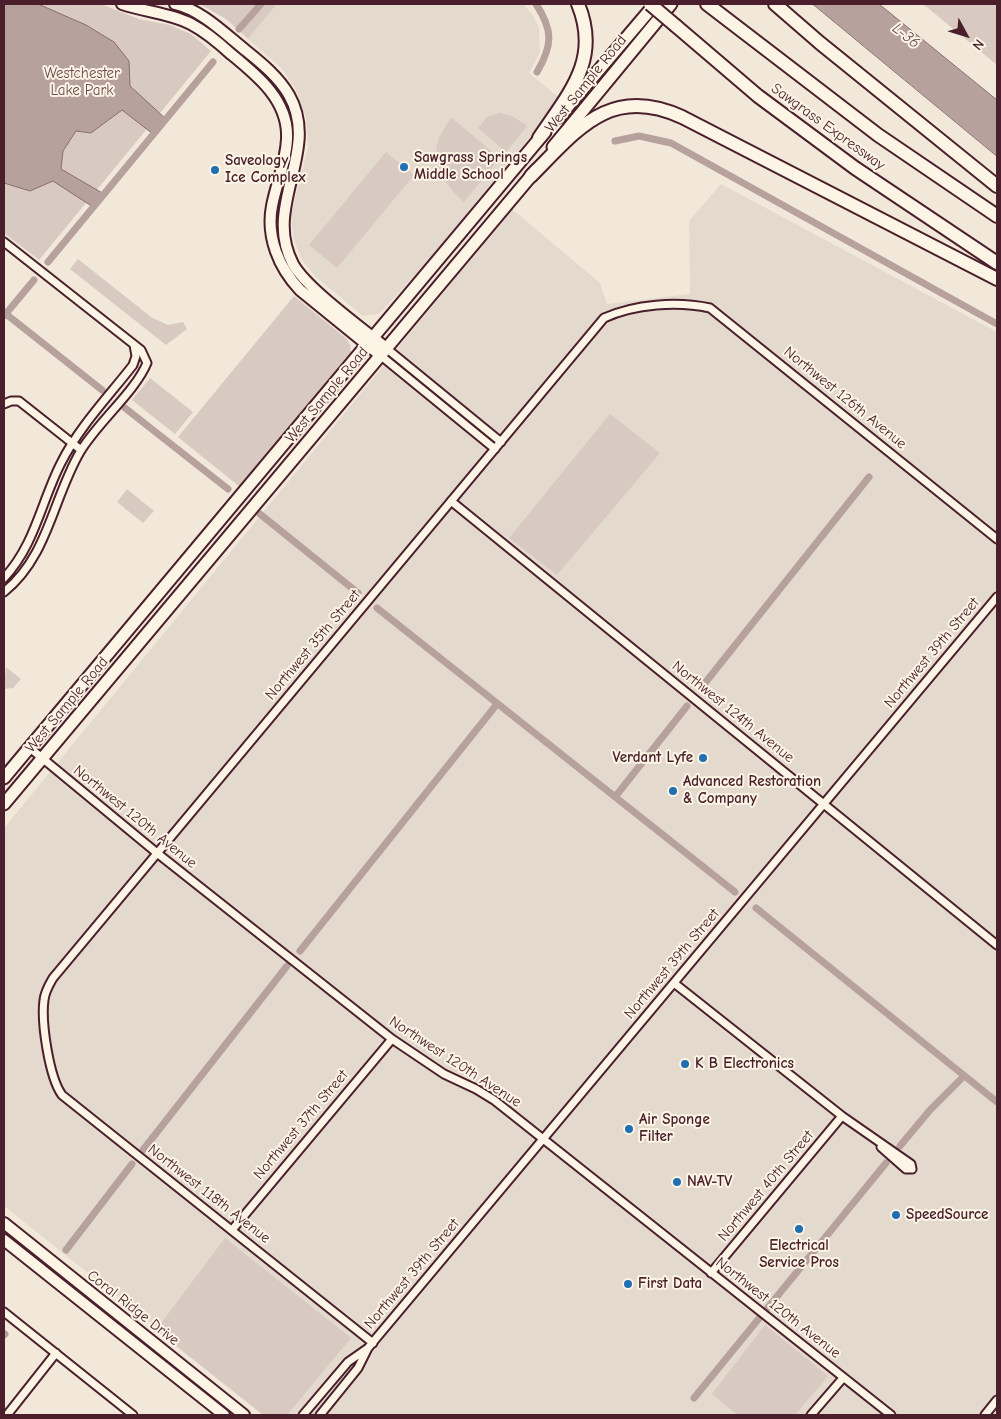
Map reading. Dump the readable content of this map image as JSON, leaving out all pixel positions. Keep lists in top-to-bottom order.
{
  "streets": {
    "highway": ["Sawgrass Expressway"],
    "main road": ["West Sample Road"],
    "street": [
      "Northwest 126th Avenue",
      "Northwest 35th Street",
      "Northwest 39th Street",
      "Northwest 124th Avenue",
      "Northwest 120th Avenue",
      "Northwest 37th Street",
      "Northwest 40th Street",
      "Northwest 118th Avenue",
      "Coral Ridge Drive"
    ]
  },
  "crossings": [
    ["West Sample Road", "Northwest 120th Avenue"],
    ["Northwest 126th Avenue", "Northwest 35th Street"],
    ["Northwest 35th Street", "Northwest 124th Avenue"],
    ["Northwest 35th Street", "Northwest 120th Avenue"],
    ["Northwest 35th Street", "Northwest 118th Avenue"],
    ["Northwest 39th Street", "Northwest 124th Avenue"],
    ["Northwest 39th Street", "Northwest 120th Avenue"],
    ["Northwest 39th Street", "Northwest 118th Avenue"],
    ["Northwest 120th Avenue", "Northwest 37th Street"],
    ["Northwest 120th Avenue", "Northwest 40th Street"],
    ["Northwest 37th Street", "Northwest 118th Avenue"]
  ],
  "water": ["L-36"],
  "parks": ["Westchester Lake Park"],
  "places": [
    "Sawgrass Springs Middle School",
    "Saveology Ice Complex",
    "Verdant Lyfe",
    "Advanced Restoration & Company",
    "K B Electronics",
    "Air Sponge Filter",
    "NAV-TV",
    "SpeedSource",
    "Electrical Service Pros",
    "First Data"
  ],
  "north": "bottom right"
}
